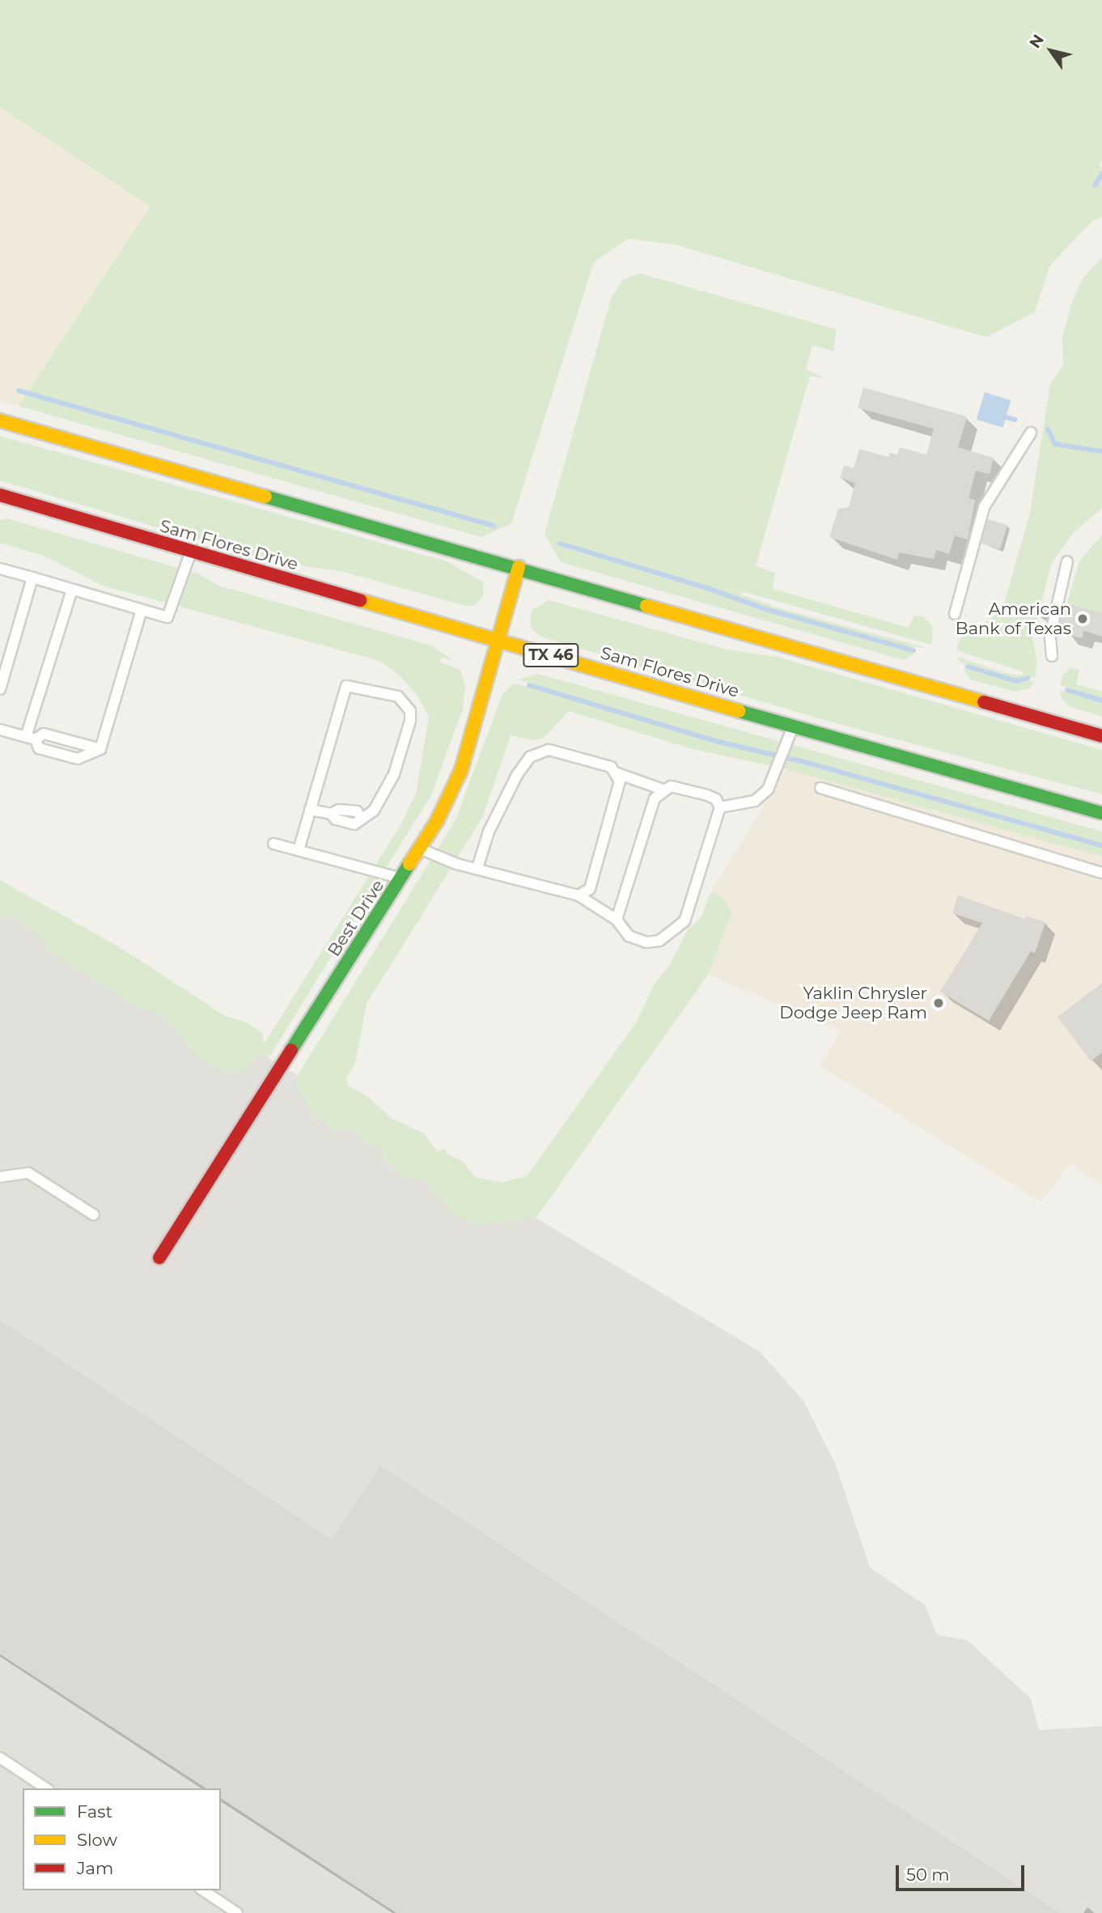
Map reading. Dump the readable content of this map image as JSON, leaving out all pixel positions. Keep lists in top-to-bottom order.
{
  "streets": {
    "main road": ["Sam Flores Drive", "TX 46", "Best Drive"]
  },
  "crossings": [
    ["Sam Flores Drive", "Best Drive"]
  ],
  "places": ["American Bank of Texas", "Yaklin Chrysler Dodge Jeep Ram"],
  "legend": ["Fast", "Slow", "Jam"],
  "scale_bar": "50 m",
  "north": "top left"
}
